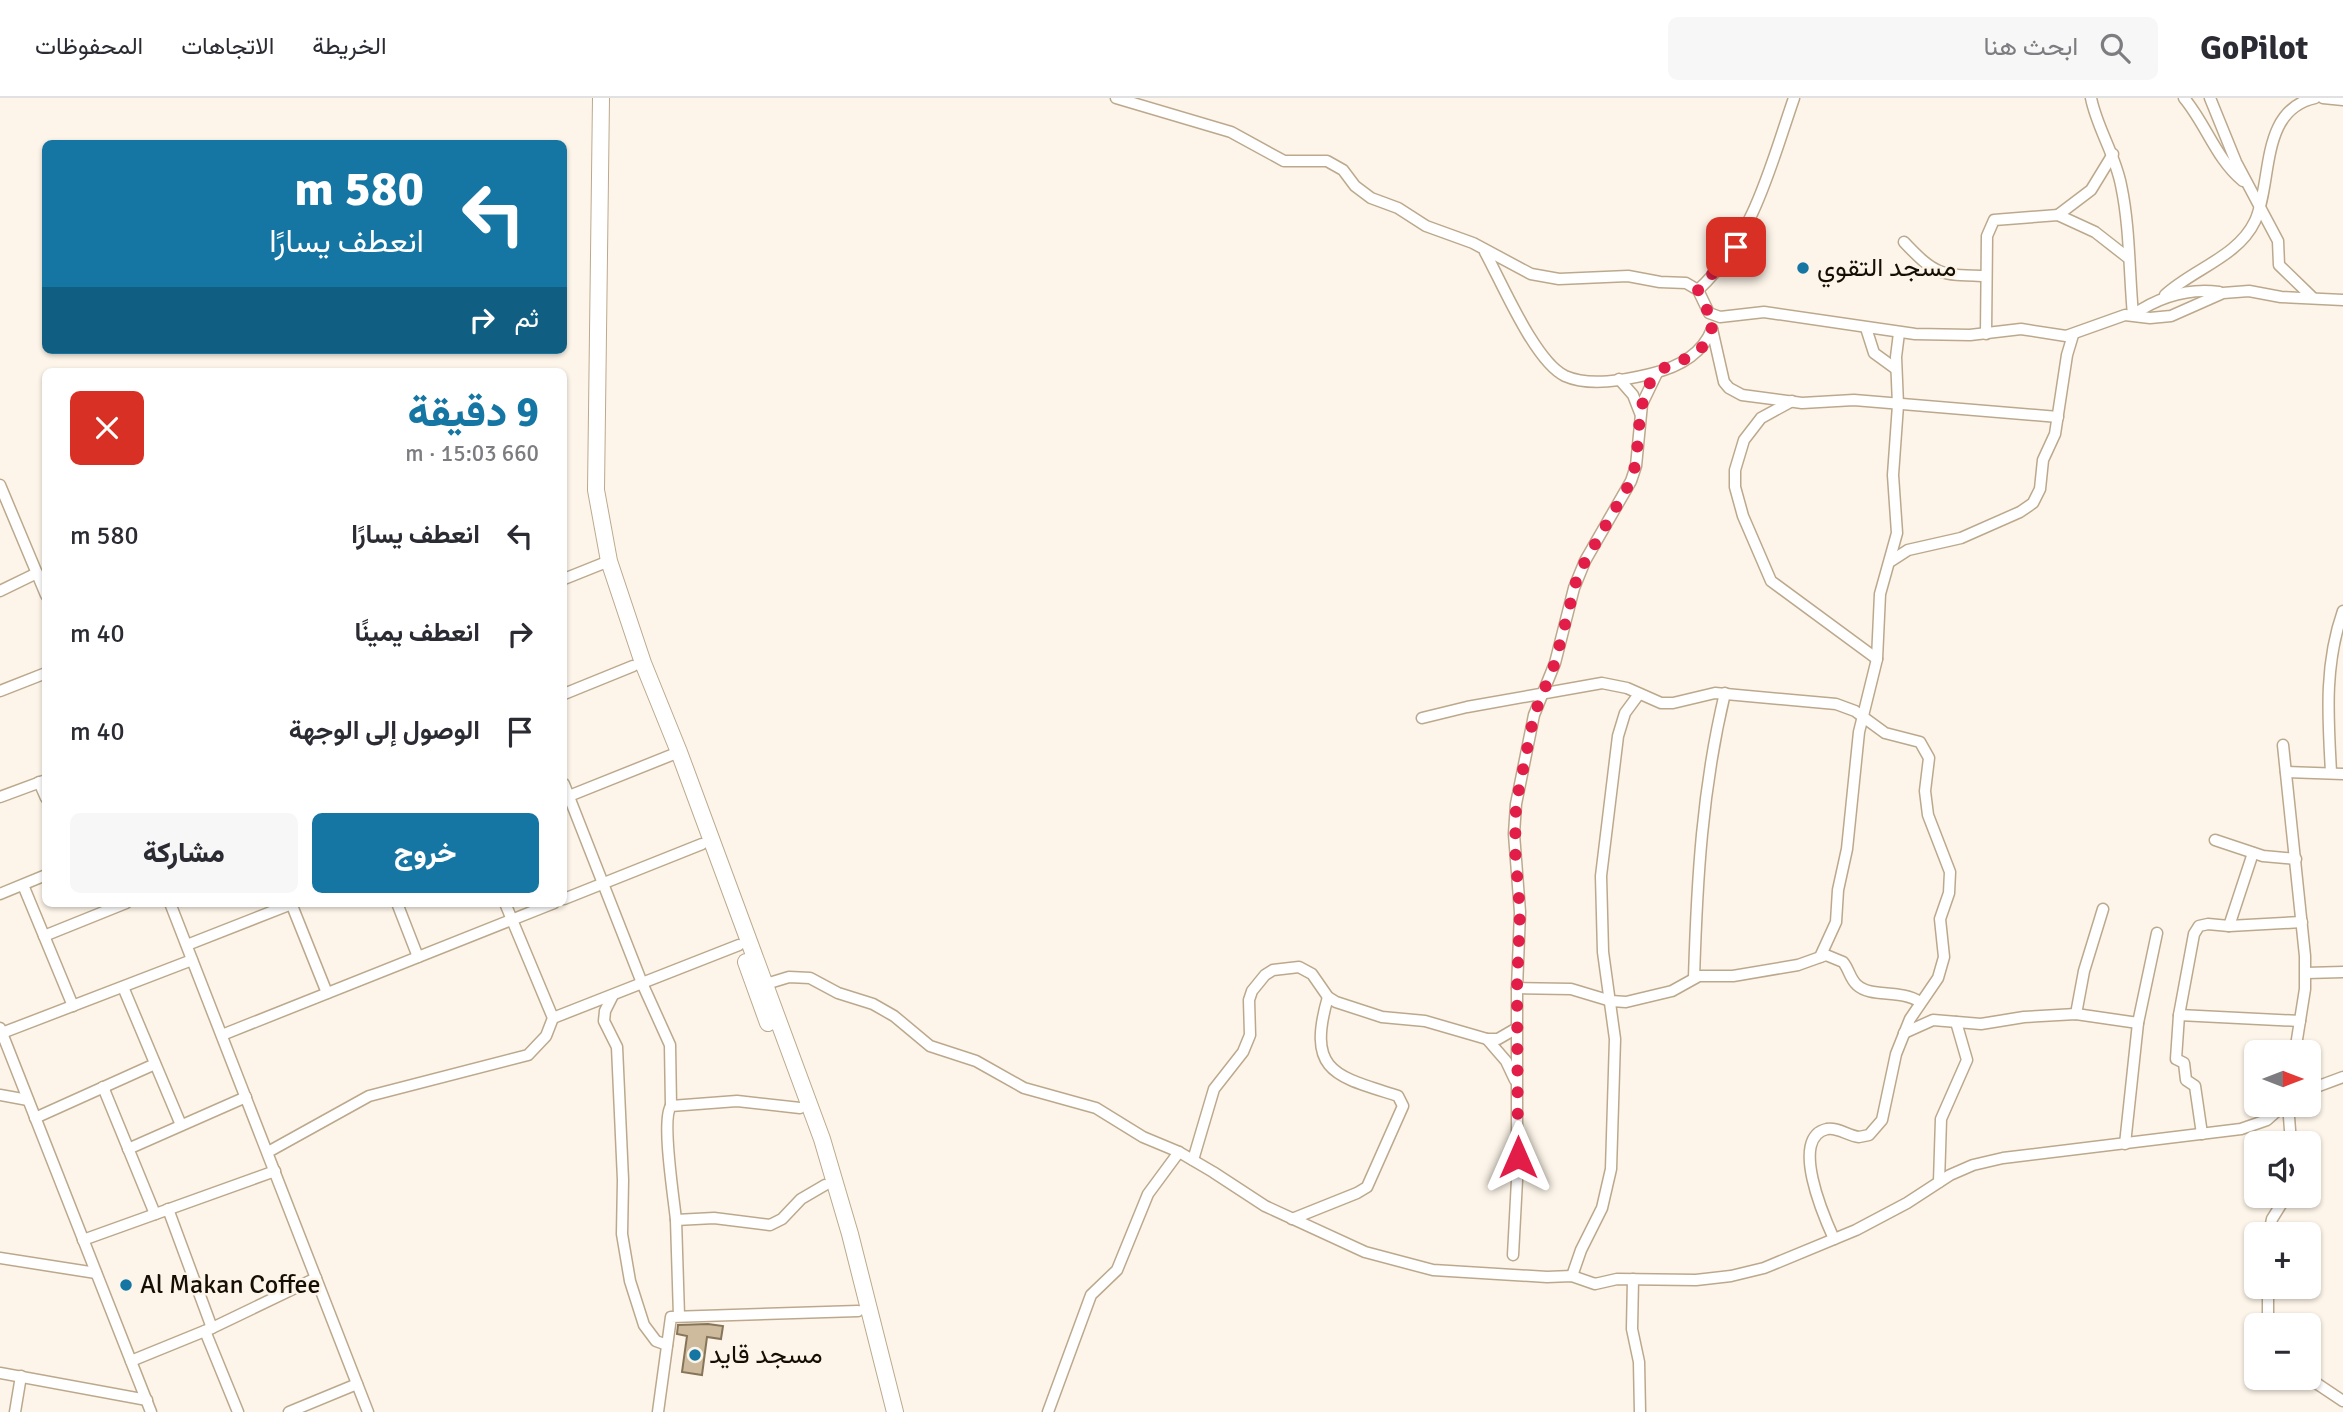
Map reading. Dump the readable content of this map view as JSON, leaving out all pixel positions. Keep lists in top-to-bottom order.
{
  "places": ["مسجد التقوي", "Al Makan Coffee", "مسجد قايد"],
  "north": "right",
  "page": {
    "header": "GoPilot",
    "search": "ابحث هنا",
    "nav": ["الخريطة", "الاتجاهات", "المحفوظات"],
    "turn": ["580 m", "انعطف يسارًا"],
    "then": "ثم",
    "heading": ["9 دقيقة", "660 m · 15:03"],
    "list": [
      {
        "name": "انعطف يسارًا",
        "value": "580 m"
      },
      {
        "name": "انعطف يمينًا",
        "value": "40 m"
      },
      {
        "name": "الوصول إلى الوجهة",
        "value": "40 m"
      }
    ],
    "buttons": ["خروج", "مشاركة"],
    "map_buttons": ["+", "−"]
  }
}
